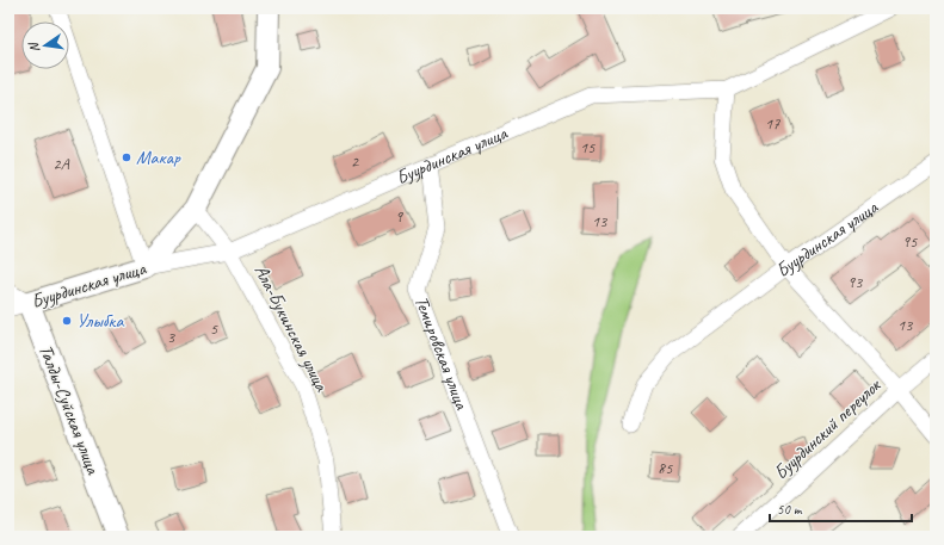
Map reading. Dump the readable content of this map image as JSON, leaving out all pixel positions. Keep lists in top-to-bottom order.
{
  "streets": {
    "street": [
      "Буурдинская улица",
      "Ала-Букинская улица",
      "Темировская улица",
      "Талды-Суйская улица",
      "Буурдинский переулок"
    ]
  },
  "crossings": [
    ["Буурдинская улица", "Ала-Букинская улица"],
    ["Буурдинская улица", "Темировская улица"],
    ["Буурдинская улица", "Талды-Суйская улица"],
    ["Буурдинская улица", "Буурдинский переулок"]
  ],
  "places": ["Макар", "Улыбка"],
  "house_numbers": [
    "17",
    "15",
    "2",
    "2А",
    "9",
    "13",
    "95",
    "93",
    "13",
    "5",
    "3",
    "85"
  ],
  "scale_bar": "50 m",
  "north": "left"
}
